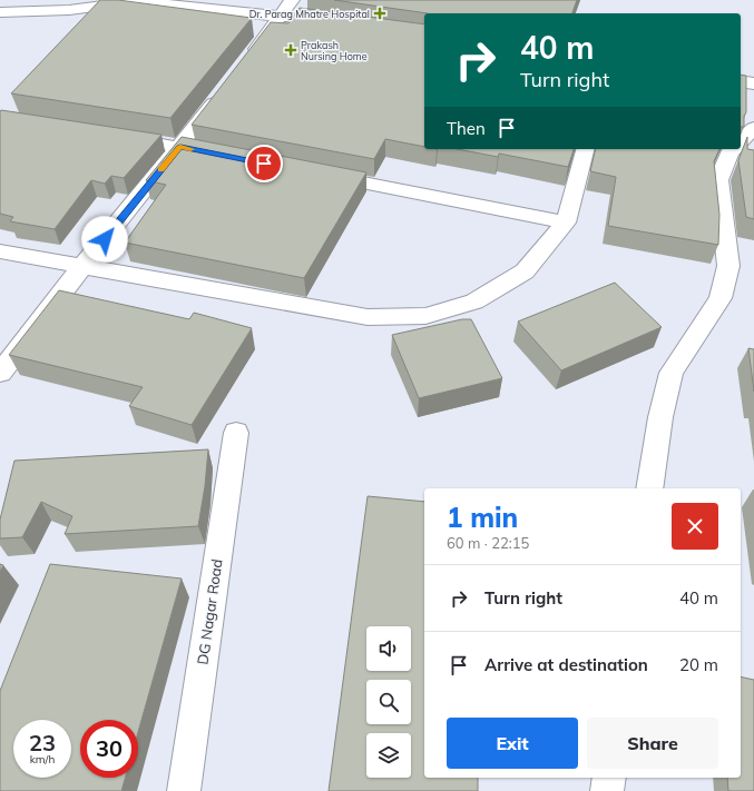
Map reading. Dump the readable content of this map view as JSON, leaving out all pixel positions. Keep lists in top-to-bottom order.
{
  "streets": {
    "street": ["DG Nagar Road"]
  },
  "places": {
    "health": ["Dr. Parag Mhatre Hospital", "Prakash Nursing Home"]
  },
  "page": {
    "turn": ["40 m", "Turn right"],
    "then": "Then",
    "heading": ["1 min", "60 m · 22:15"],
    "list": [
      {
        "name": "Turn right",
        "value": "40 m"
      },
      {
        "name": "Arrive at destination",
        "value": "20 m"
      }
    ],
    "buttons": ["Exit", "Share"],
    "speed": "23 km/h",
    "limit": "30"
  }
}
